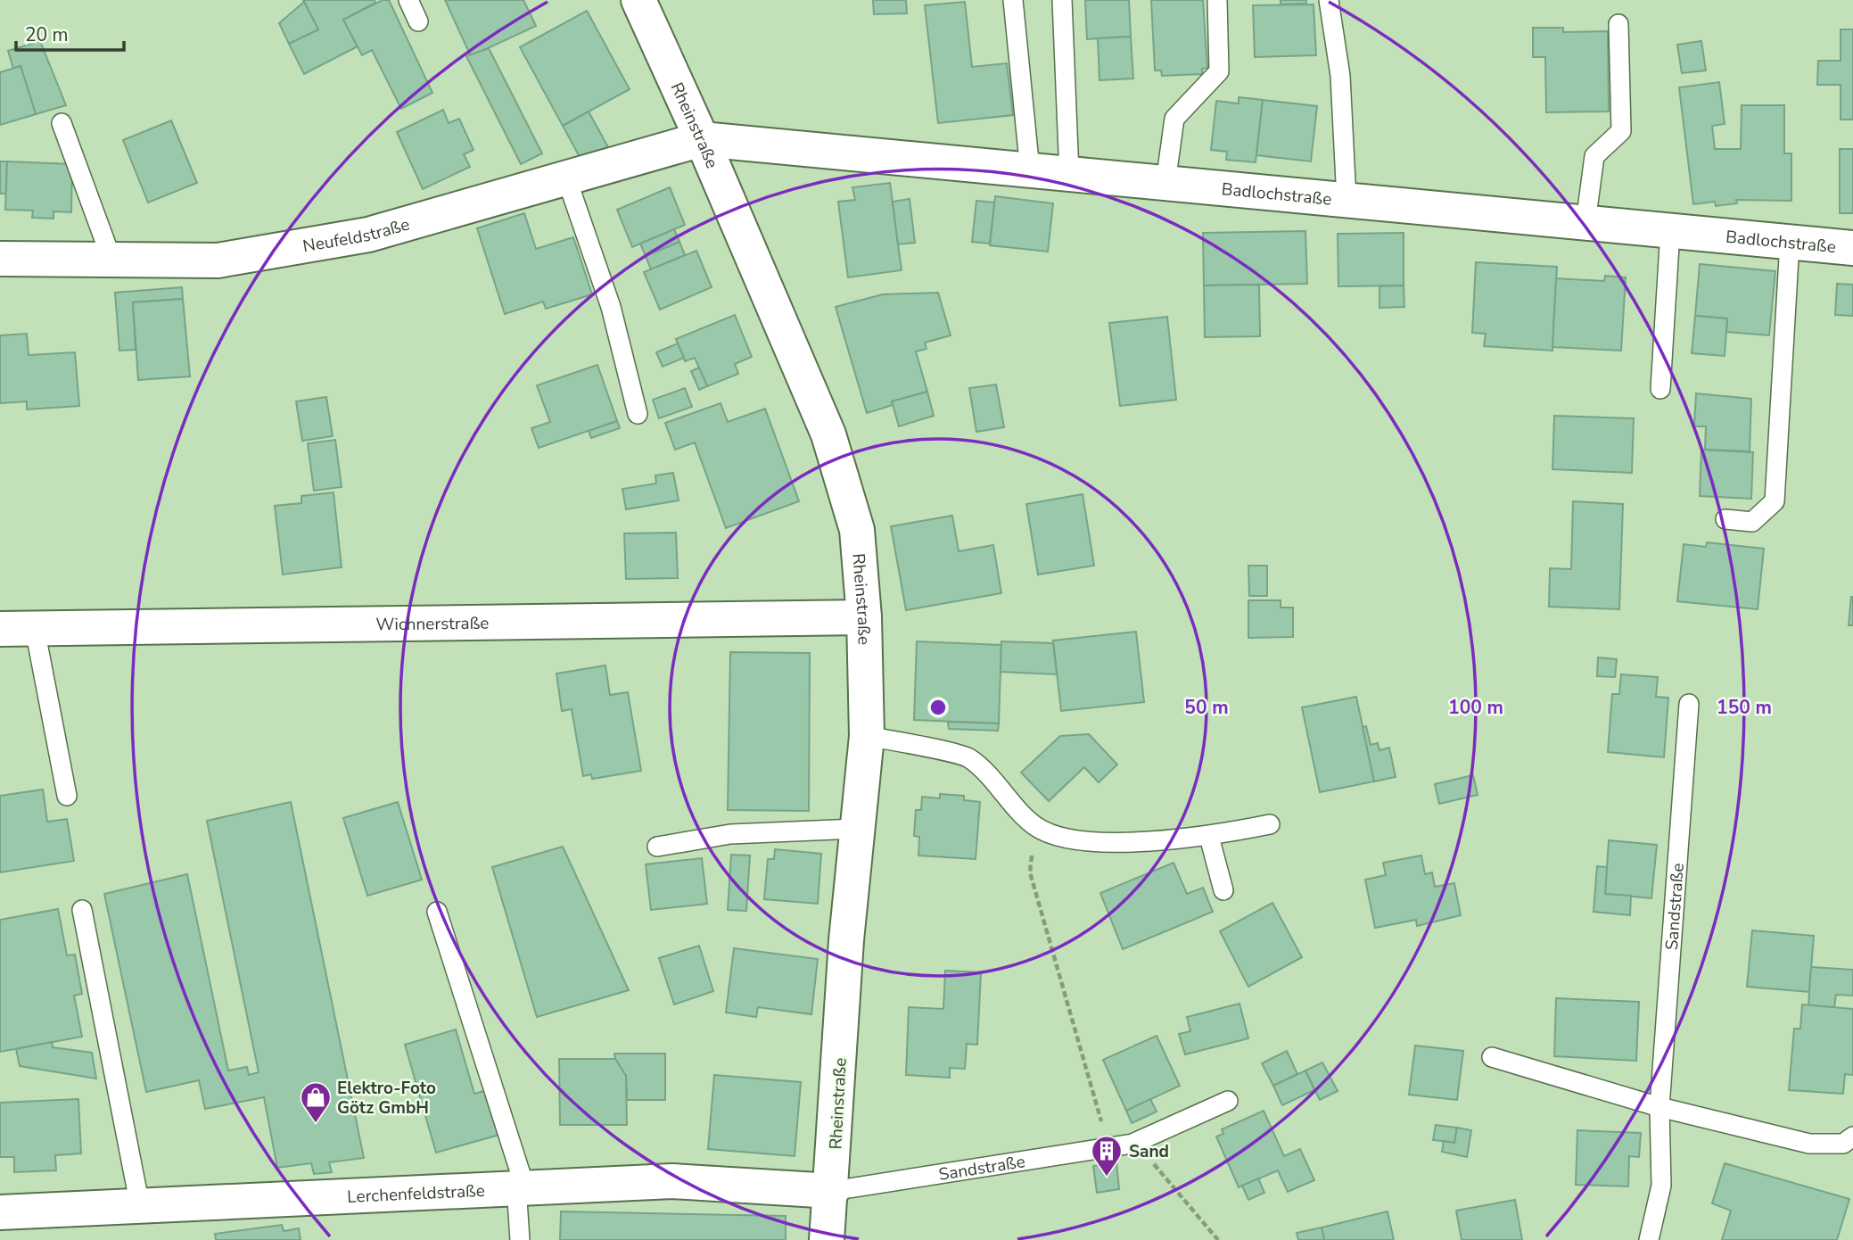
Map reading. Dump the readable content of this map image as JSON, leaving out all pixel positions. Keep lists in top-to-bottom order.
{
  "streets": {
    "street": [
      "Rheinstraße",
      "Badlochstraße",
      "Neufeldstraße",
      "Wichnerstraße",
      "Lerchenfeldstraße"
    ],
    "lane": ["Sandstraße"]
  },
  "crossings": [
    ["Rheinstraße", "Badlochstraße"],
    ["Rheinstraße", "Neufeldstraße"],
    ["Rheinstraße", "Wichnerstraße"],
    ["Rheinstraße", "Sandstraße"],
    ["Rheinstraße", "Lerchenfeldstraße"],
    ["Badlochstraße", "Neufeldstraße"],
    ["Sandstraße", "Lerchenfeldstraße"]
  ],
  "places": {
    "shop": ["Elektro-Foto Götz GmbH"],
    "building": ["Sand"]
  },
  "scale_bar": "20 m",
  "rings": ["50 m", "100 m", "150 m"]
}
